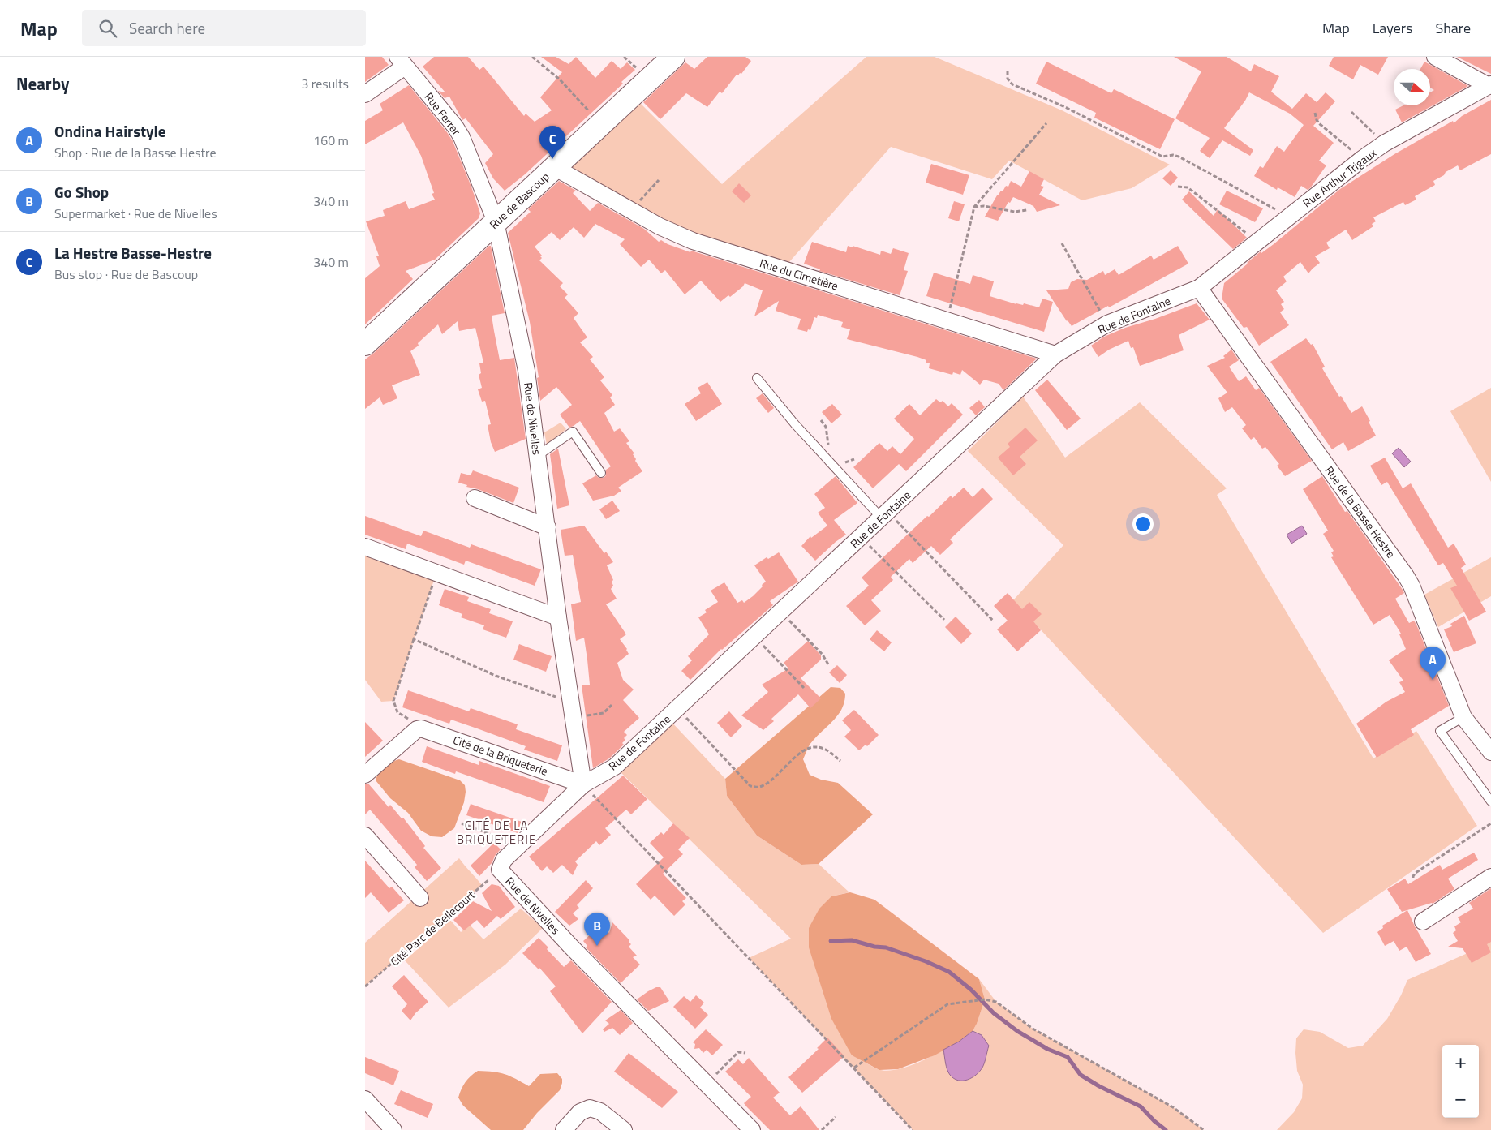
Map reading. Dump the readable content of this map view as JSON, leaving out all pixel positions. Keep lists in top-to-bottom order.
{
  "streets": {
    "main road": ["Rue de Bascoup"],
    "street": [
      "Rue Ferrer",
      "Rue Arthur Trigaux",
      "Rue du Cimetière",
      "Rue de Fontaine",
      "Rue de Nivelles",
      "Rue de la Basse Hestre",
      "Cité de la Briqueterie"
    ],
    "path": ["Cité Parc de Bellecourt"]
  },
  "crossings": [
    ["Rue Ferrer", "Rue de Bascoup"],
    ["Rue Ferrer", "Rue de Nivelles"],
    ["Rue Arthur Trigaux", "Rue de Fontaine"],
    ["Rue Arthur Trigaux", "Rue de la Basse Hestre"],
    ["Rue de Bascoup", "Rue du Cimetière"],
    ["Rue de Bascoup", "Rue de Nivelles"],
    ["Rue du Cimetière", "Rue de Fontaine"],
    ["Rue de Fontaine", "Rue de Nivelles"],
    ["Rue de Fontaine", "Rue de la Basse Hestre"],
    ["Rue de Fontaine", "Cité de la Briqueterie"],
    ["Rue de Nivelles", "Cité de la Briqueterie"],
    ["Rue de Nivelles", "Cité Parc de Bellecourt"]
  ],
  "districts": ["CITÉ DE LA BRIQUETERIE"],
  "north": "right",
  "page": {
    "header": "Map",
    "search": "Search here",
    "nav": ["Map", "Layers", "Share"],
    "heading": ["Nearby", "3 results"],
    "list": [
      {
        "mark": "A",
        "name": "Ondina Hairstyle",
        "note": "Shop · Rue de la Basse Hestre",
        "value": "160 m"
      },
      {
        "mark": "B",
        "name": "Go Shop",
        "note": "Supermarket · Rue de Nivelles",
        "value": "340 m"
      },
      {
        "mark": "C",
        "name": "La Hestre Basse-Hestre",
        "note": "Bus stop · Rue de Bascoup",
        "value": "340 m"
      }
    ],
    "pins": ["C", "A", "B"],
    "map_buttons": ["+", "−"]
  }
}
